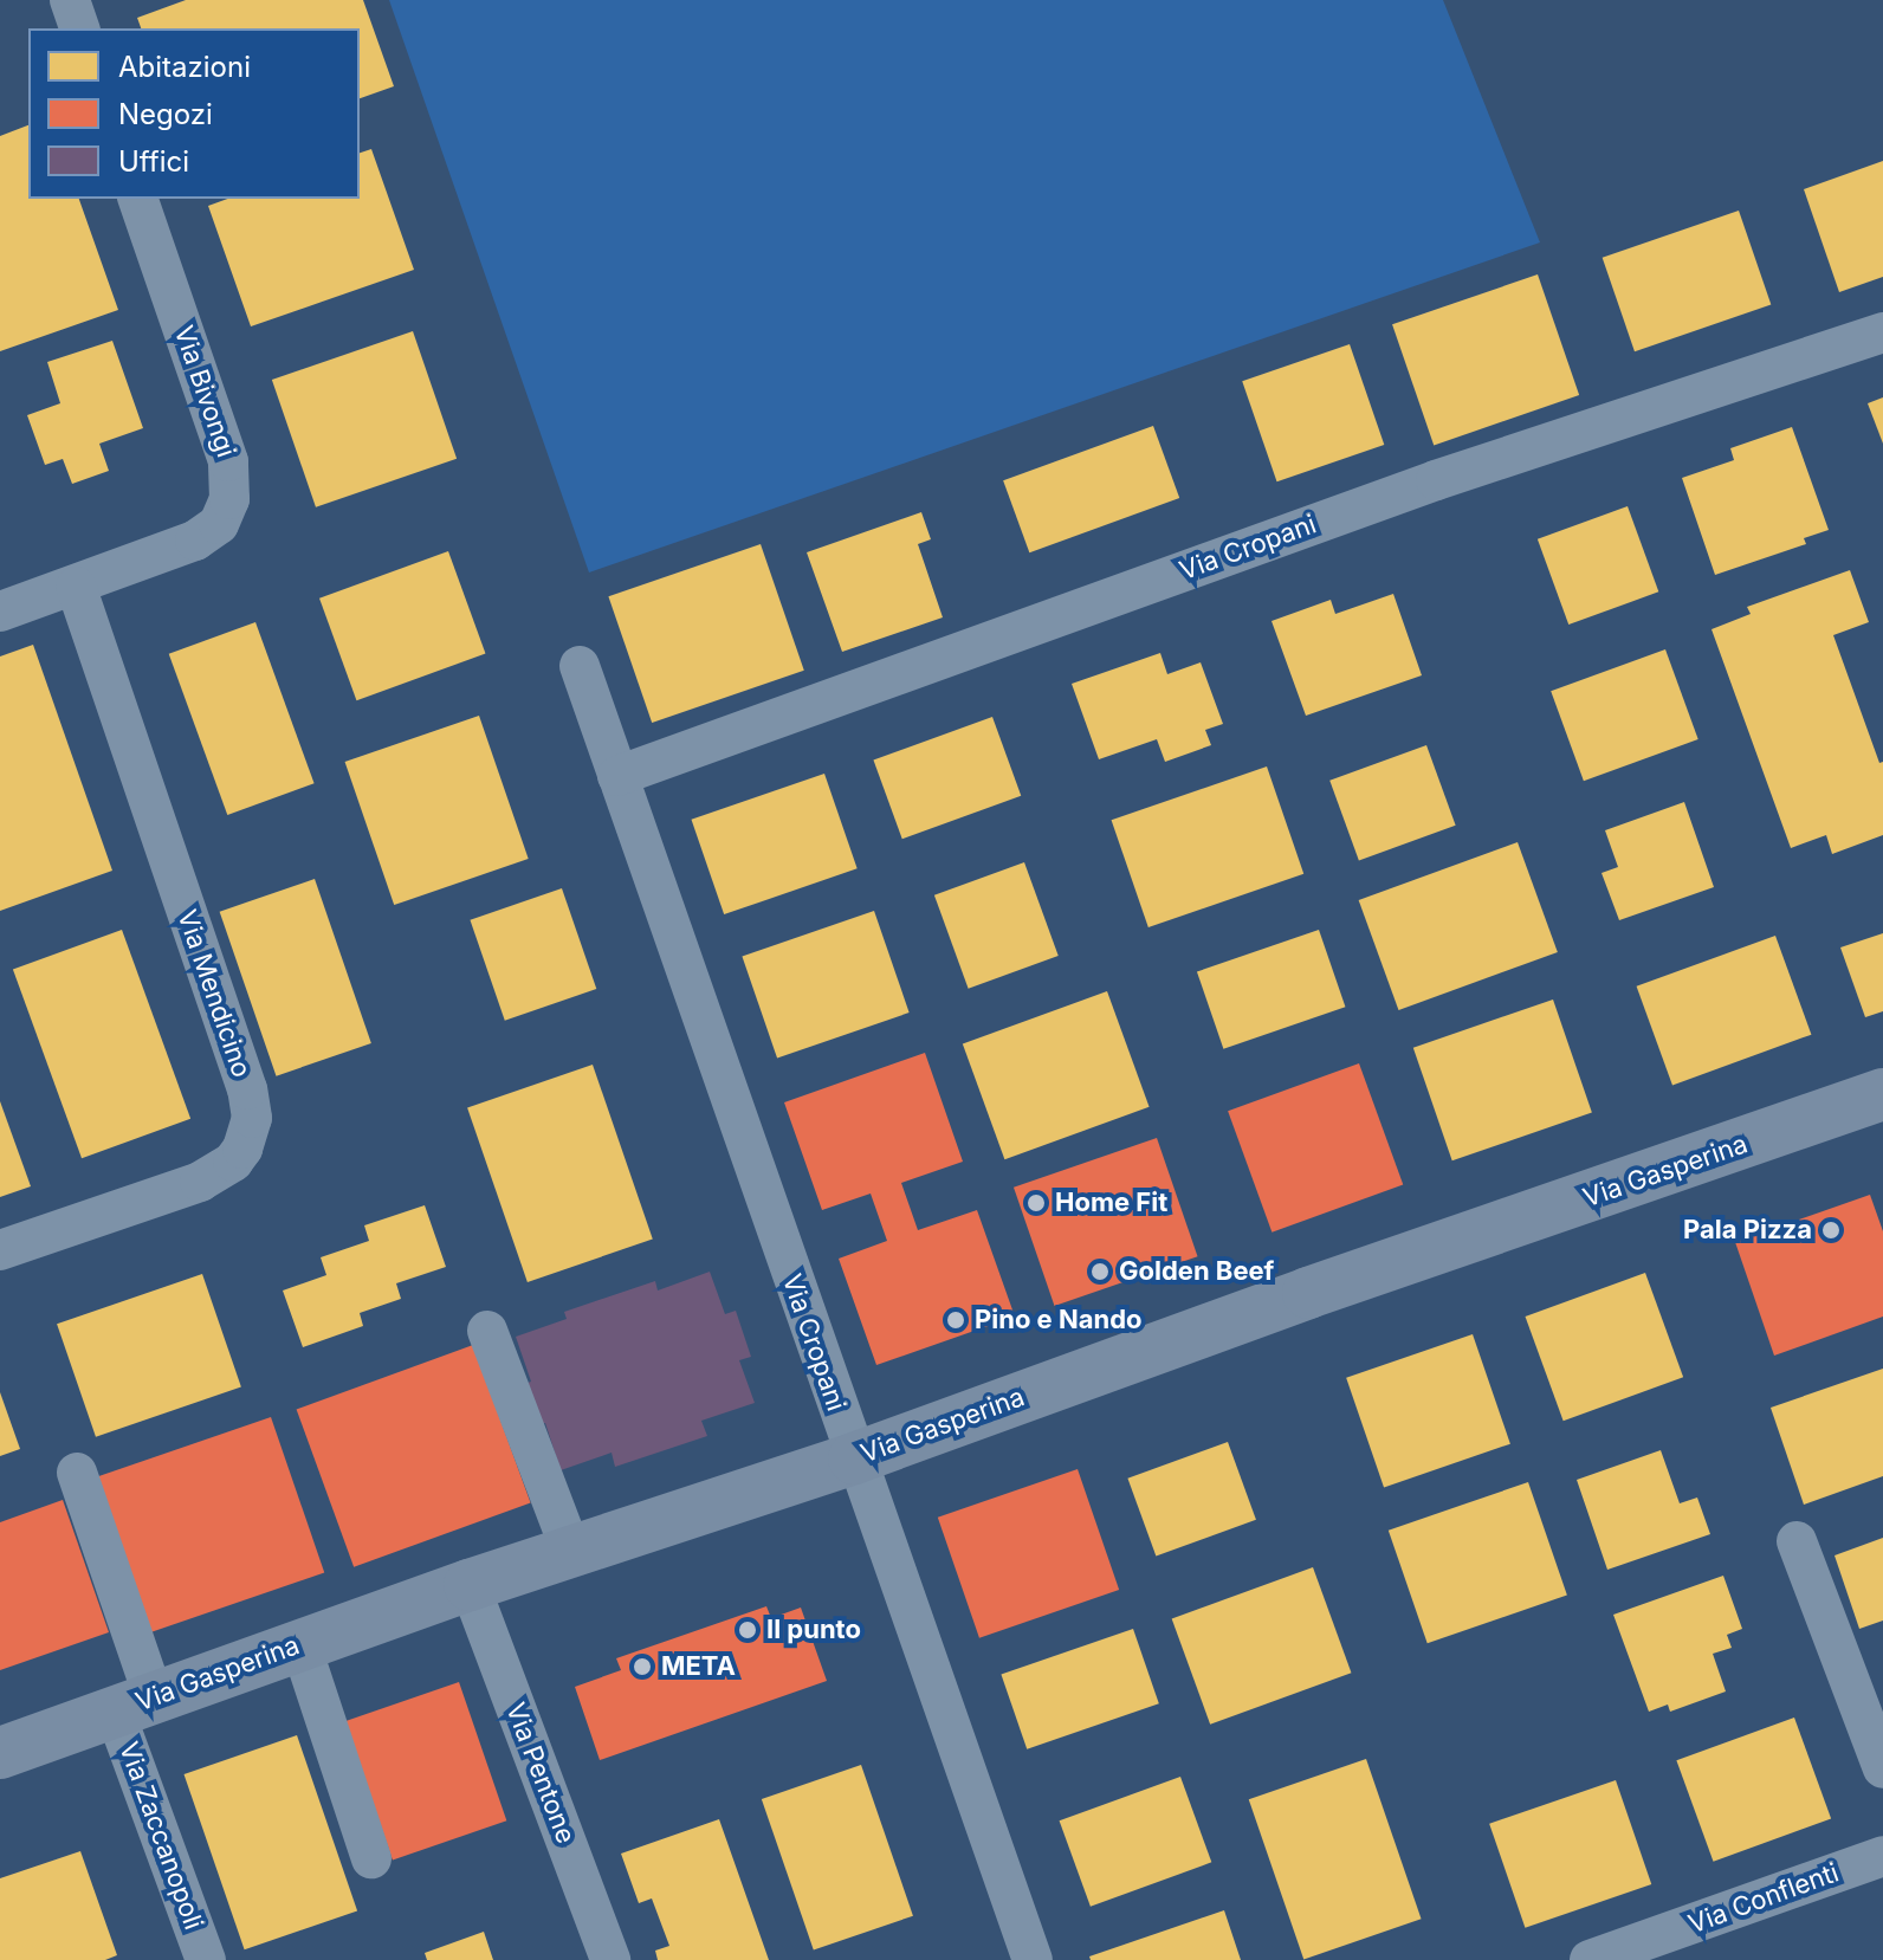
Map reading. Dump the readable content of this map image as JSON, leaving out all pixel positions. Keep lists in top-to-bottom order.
{
  "streets": {
    "street": [
      "Via Bivongi",
      "Via Cropani",
      "Via Mendicino",
      "Via Gasperina",
      "Via Pentone",
      "Via Zaccanopoli",
      "Via Conflenti"
    ]
  },
  "crossings": [
    ["Via Bivongi", "Via Mendicino"],
    ["Via Cropani", "Via Gasperina"],
    ["Via Gasperina", "Via Pentone"],
    ["Via Gasperina", "Via Zaccanopoli"]
  ],
  "places": [
    "Home Fit",
    "Pala Pizza",
    "Golden Beef",
    "Pino e Nando",
    "Il punto",
    "META"
  ],
  "legend": ["Abitazioni", "Negozi", "Uffici"]
}
